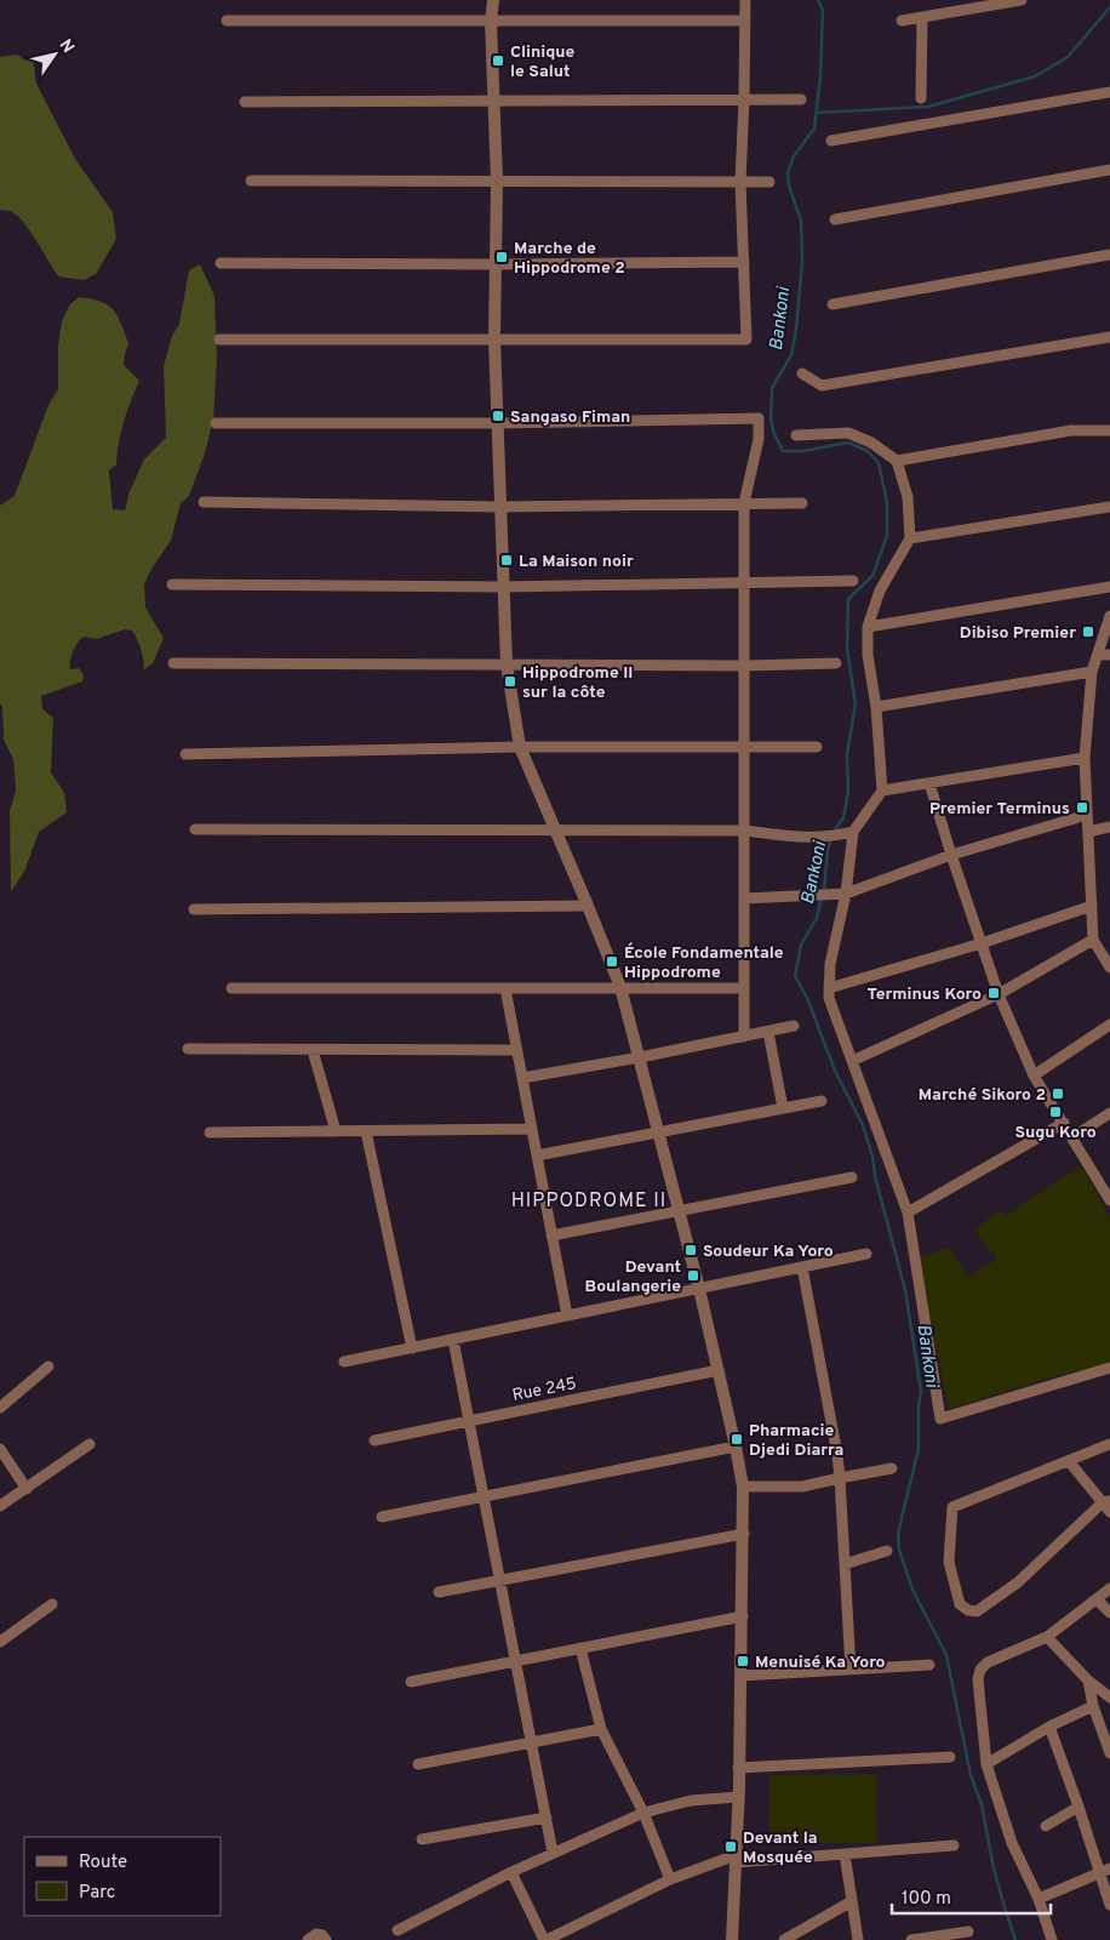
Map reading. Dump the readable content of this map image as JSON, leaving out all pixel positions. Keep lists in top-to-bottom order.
{
  "streets": {
    "street": ["Rue 245"]
  },
  "districts": ["HIPPODROME II"],
  "water": ["Bankoni"],
  "places": {
    "transit": [
      "Clinique le Salut",
      "Marche de Hippodrome 2",
      "Sangaso Fiman",
      "La Maison noir",
      "Dibiso Premier",
      "Hippodrome II sur la côte",
      "Premier Terminus",
      "École Fondamentale Hippodrome",
      "Terminus Koro",
      "Marché Sikoro 2",
      "Sugu Koro",
      "Soudeur Ka Yoro",
      "Devant Boulangerie",
      "Pharmacie Djedi Diarra",
      "Menuisé Ka Yoro",
      "Devant la Mosquée"
    ]
  },
  "legend": ["Route", "Parc"],
  "scale_bar": "100 m",
  "north": "top right"
}
